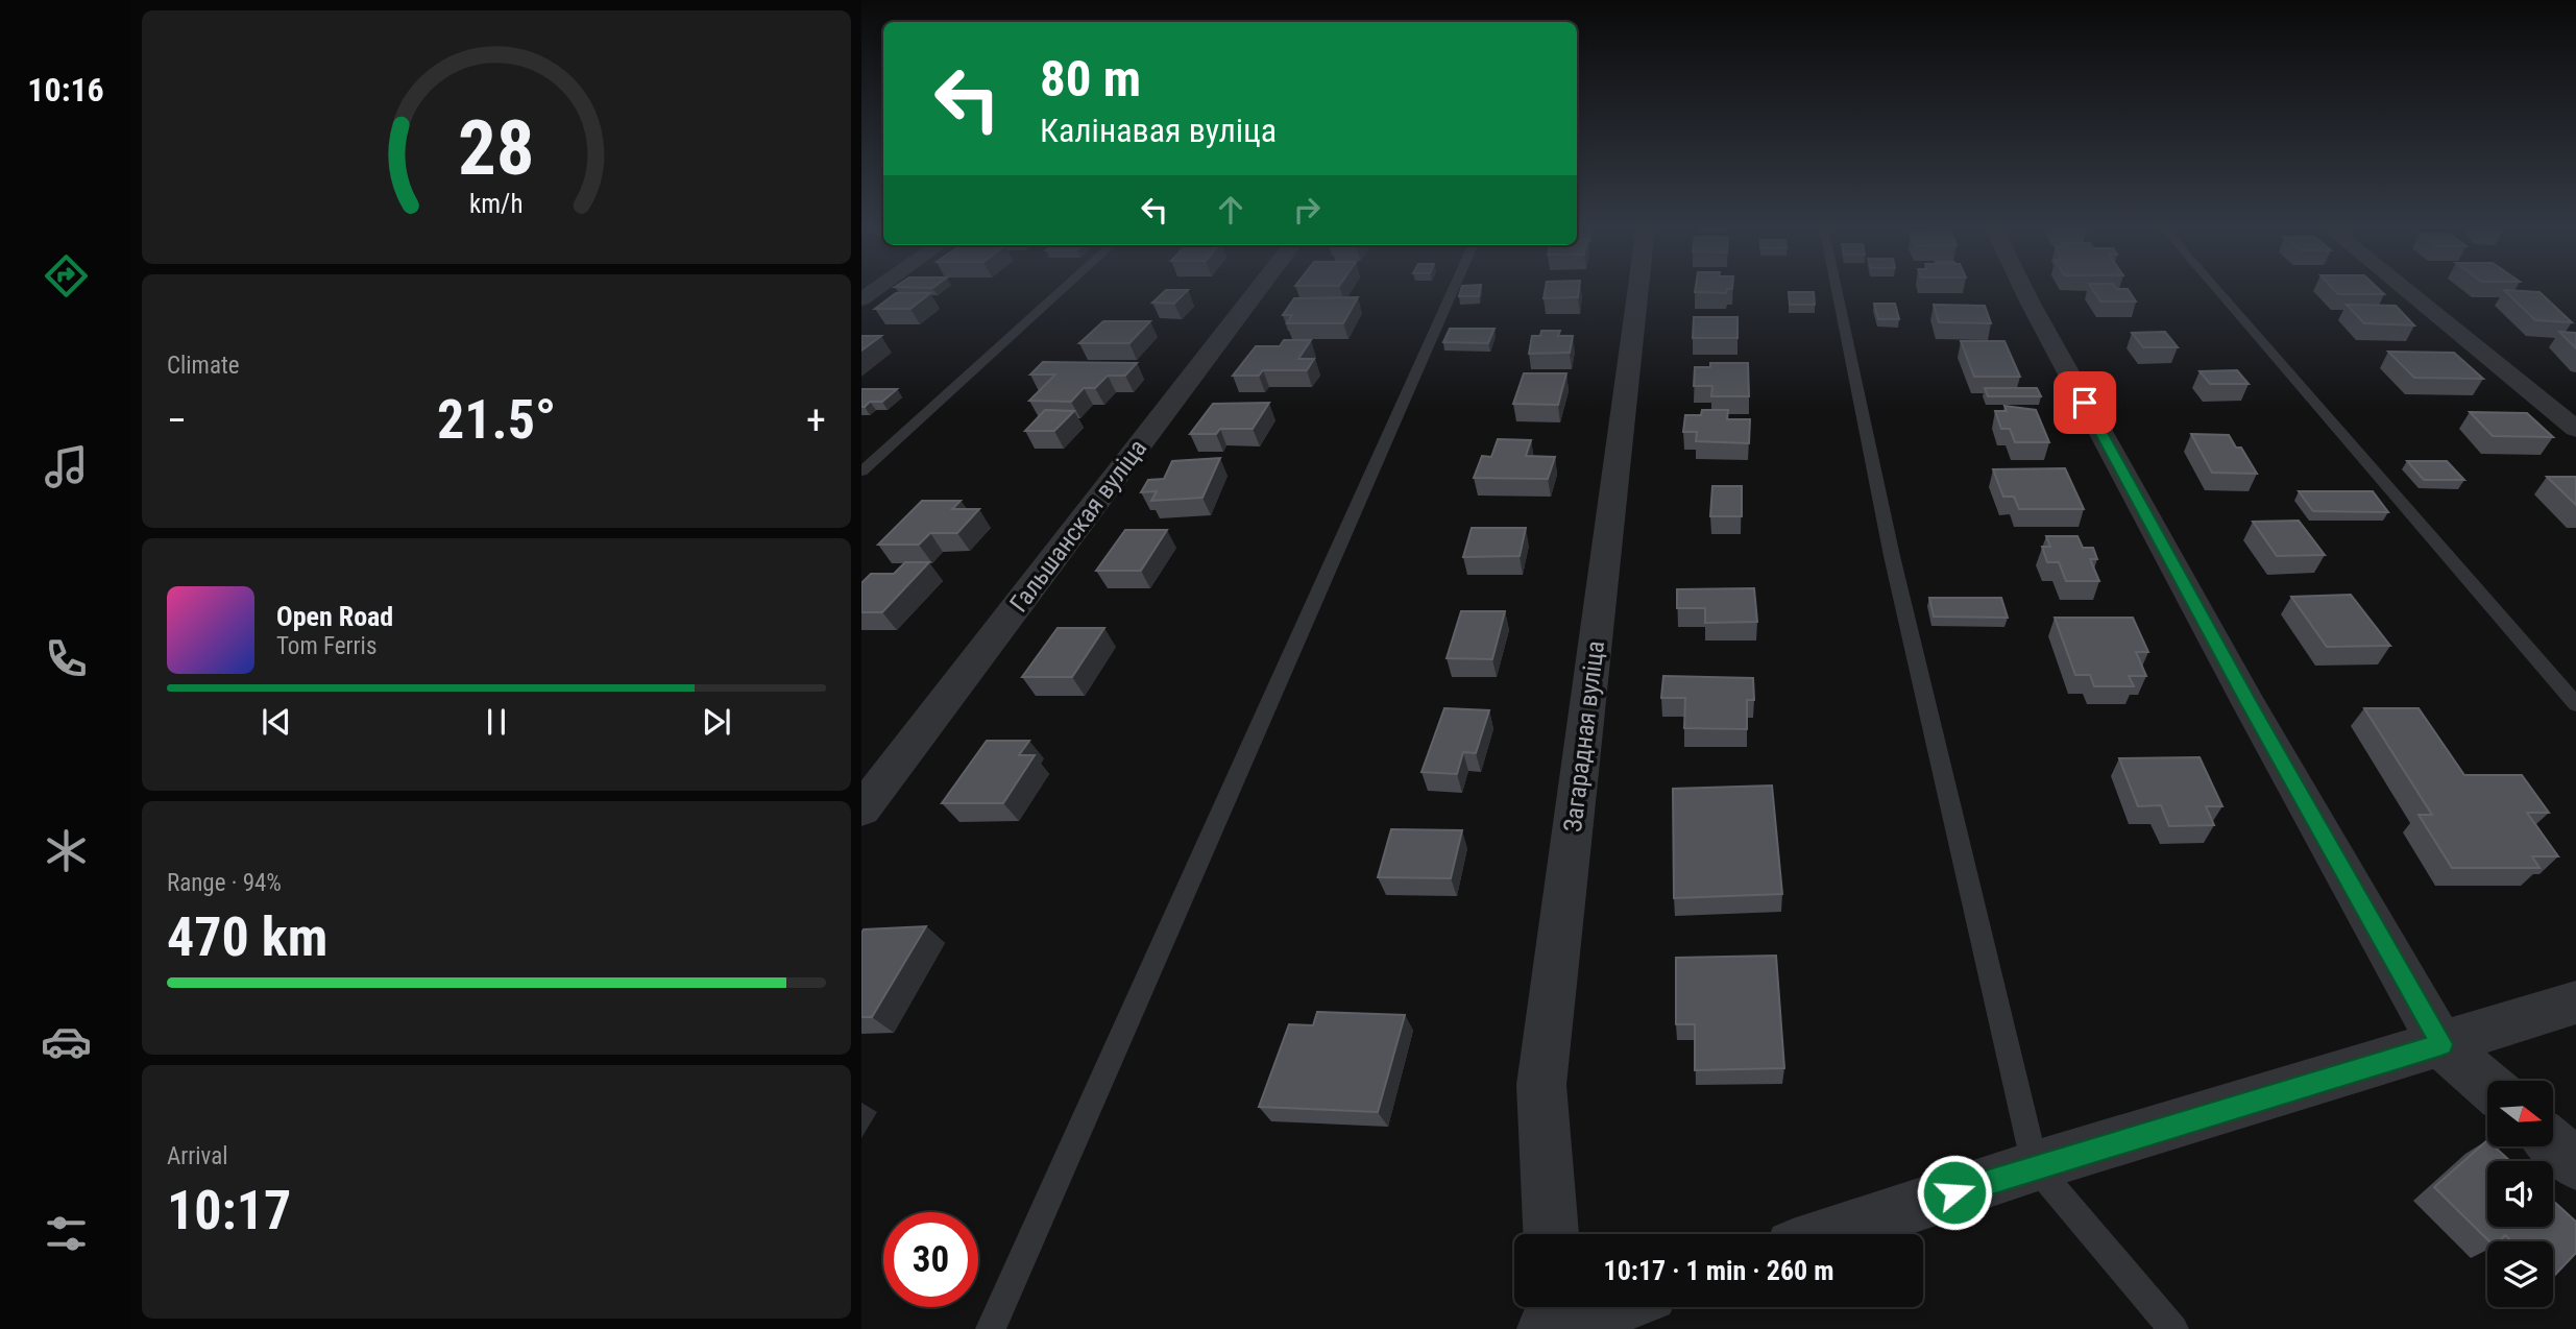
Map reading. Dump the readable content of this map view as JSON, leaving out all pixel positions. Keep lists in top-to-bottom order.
{
  "streets": {
    "street": ["Гальшанская вуліца", "Загарадная вуліца"]
  },
  "north": "right",
  "page": {
    "tabs": "10:16",
    "turn": ["80 m", "Калінавая вуліца"],
    "tile": [
      "Climate",
      ["Range · 94%", "470 km"],
      ["Arrival", "10:17"]
    ],
    "heat": ["−", "21.5°", "+"],
    "song": ["Open Road", "Tom Ferris"],
    "limit": "30",
    "trip": "10:17 · 1 min · 260 m",
    "gauge": ["28", "km/h"]
  }
}
